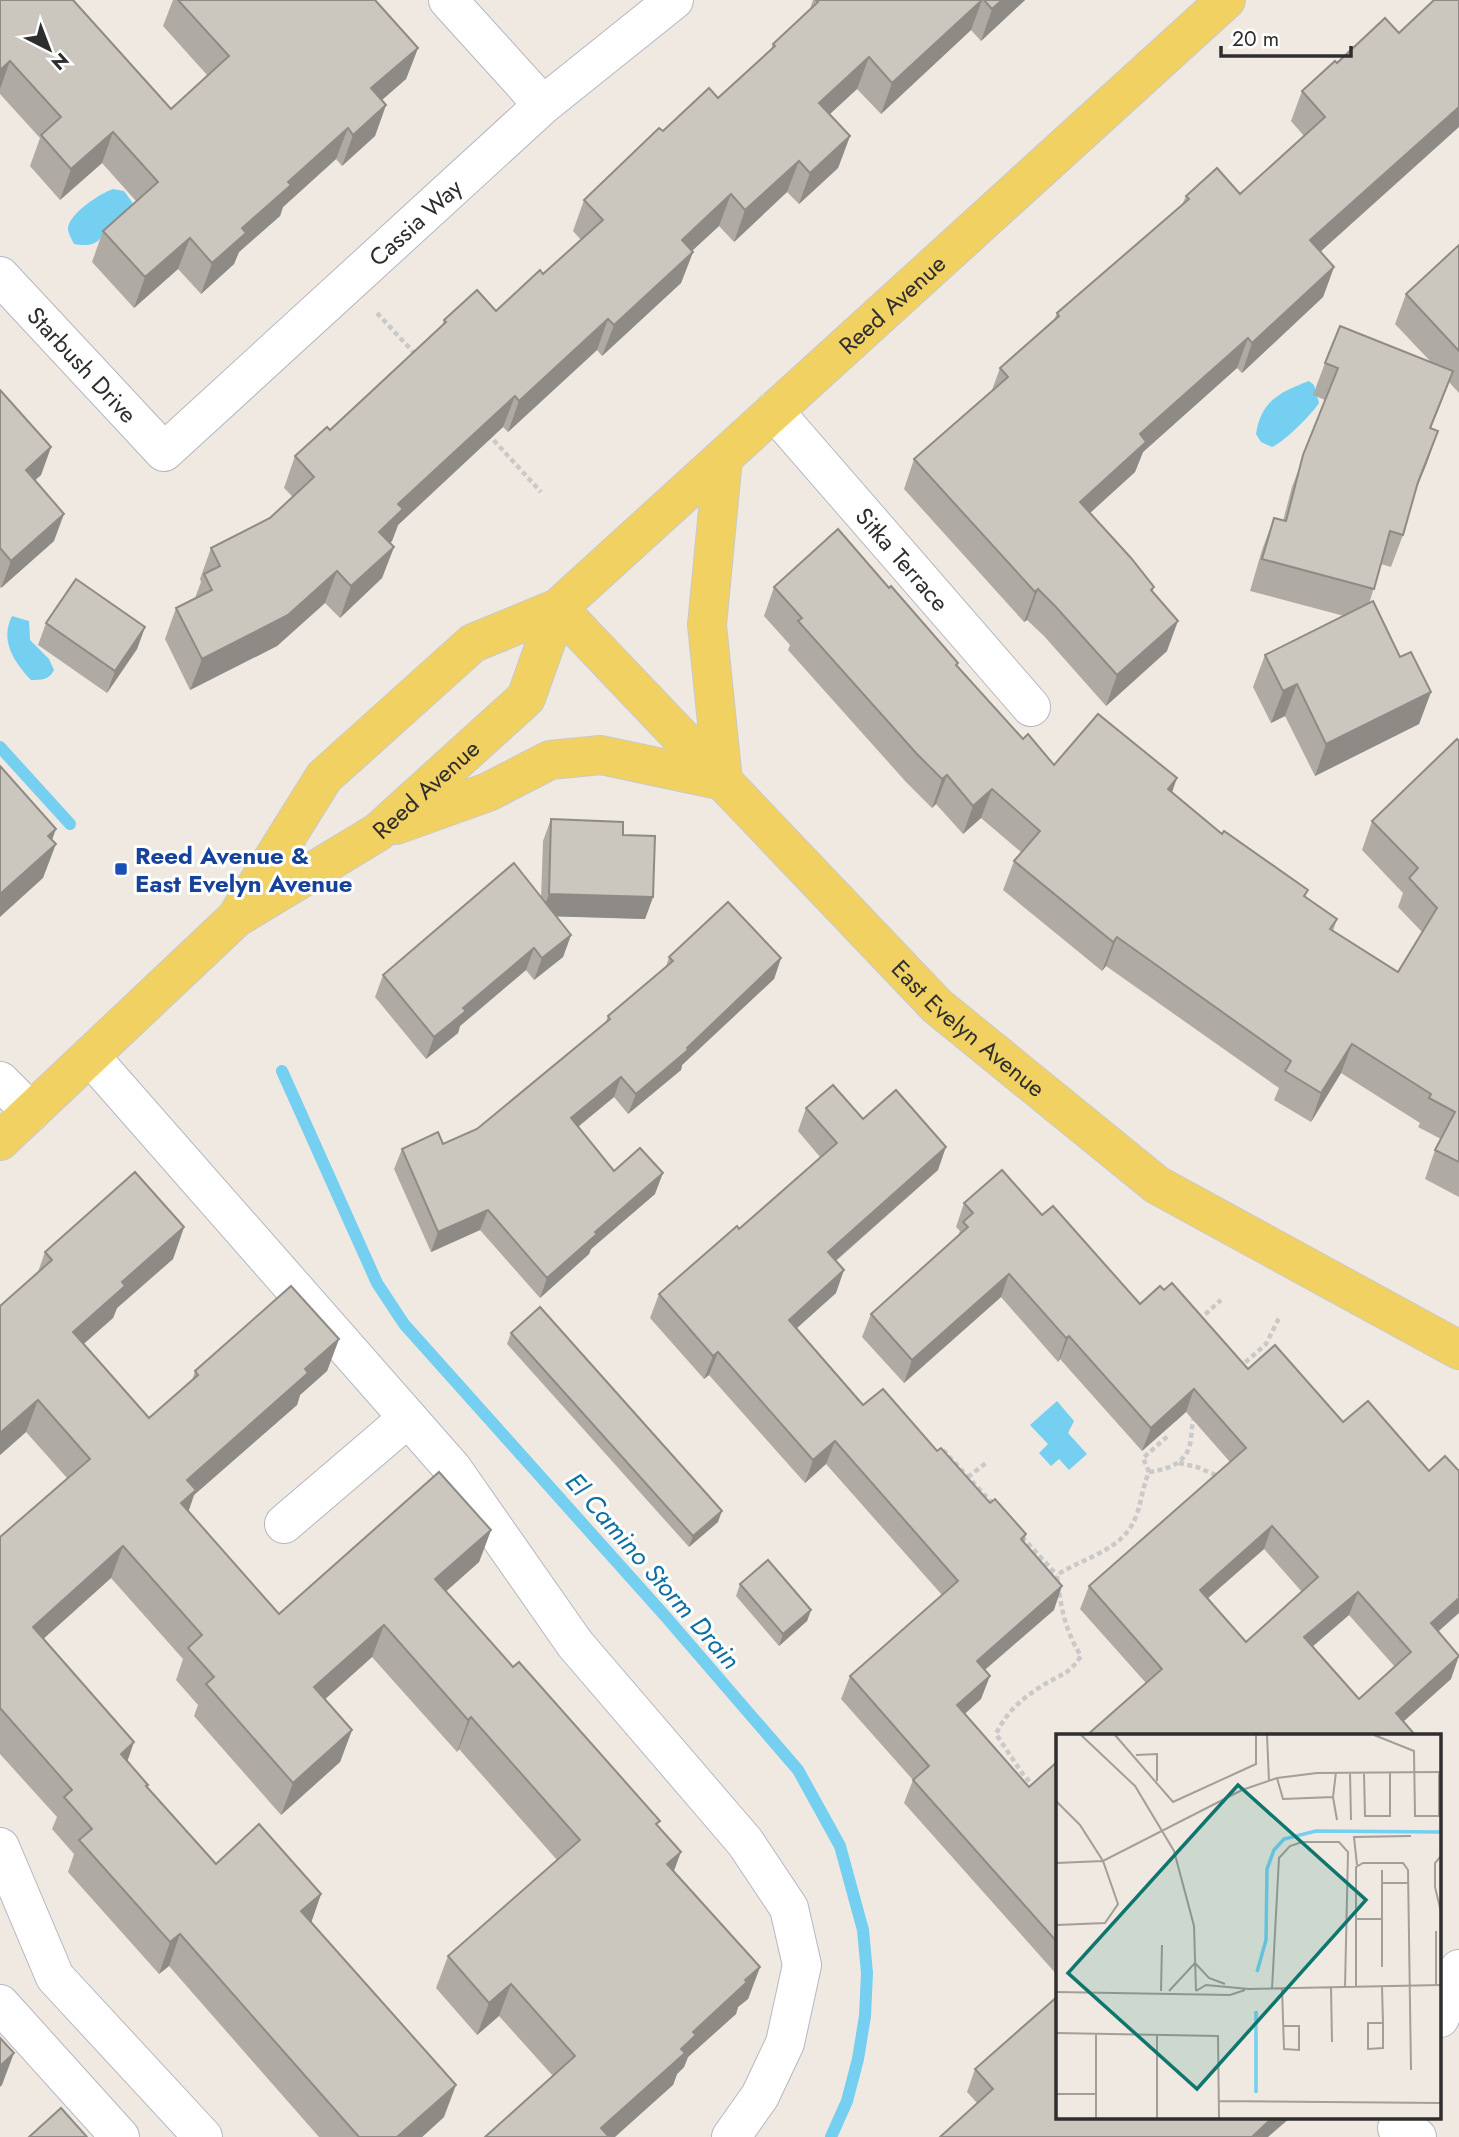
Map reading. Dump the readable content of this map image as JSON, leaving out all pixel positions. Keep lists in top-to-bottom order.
{
  "streets": {
    "main road": ["Reed Avenue", "East Evelyn Avenue"],
    "street": ["Cassia Way", "Starbush Drive", "Sitka Terrace"]
  },
  "crossings": [
    ["Cassia Way", "Starbush Drive"],
    ["Reed Avenue", "Sitka Terrace"],
    ["Reed Avenue", "East Evelyn Avenue"]
  ],
  "water": ["El Camino Storm Drain"],
  "places": {
    "transit": ["Reed Avenue & East Evelyn Avenue"]
  },
  "scale_bar": "20 m",
  "north": "bottom right"
}
